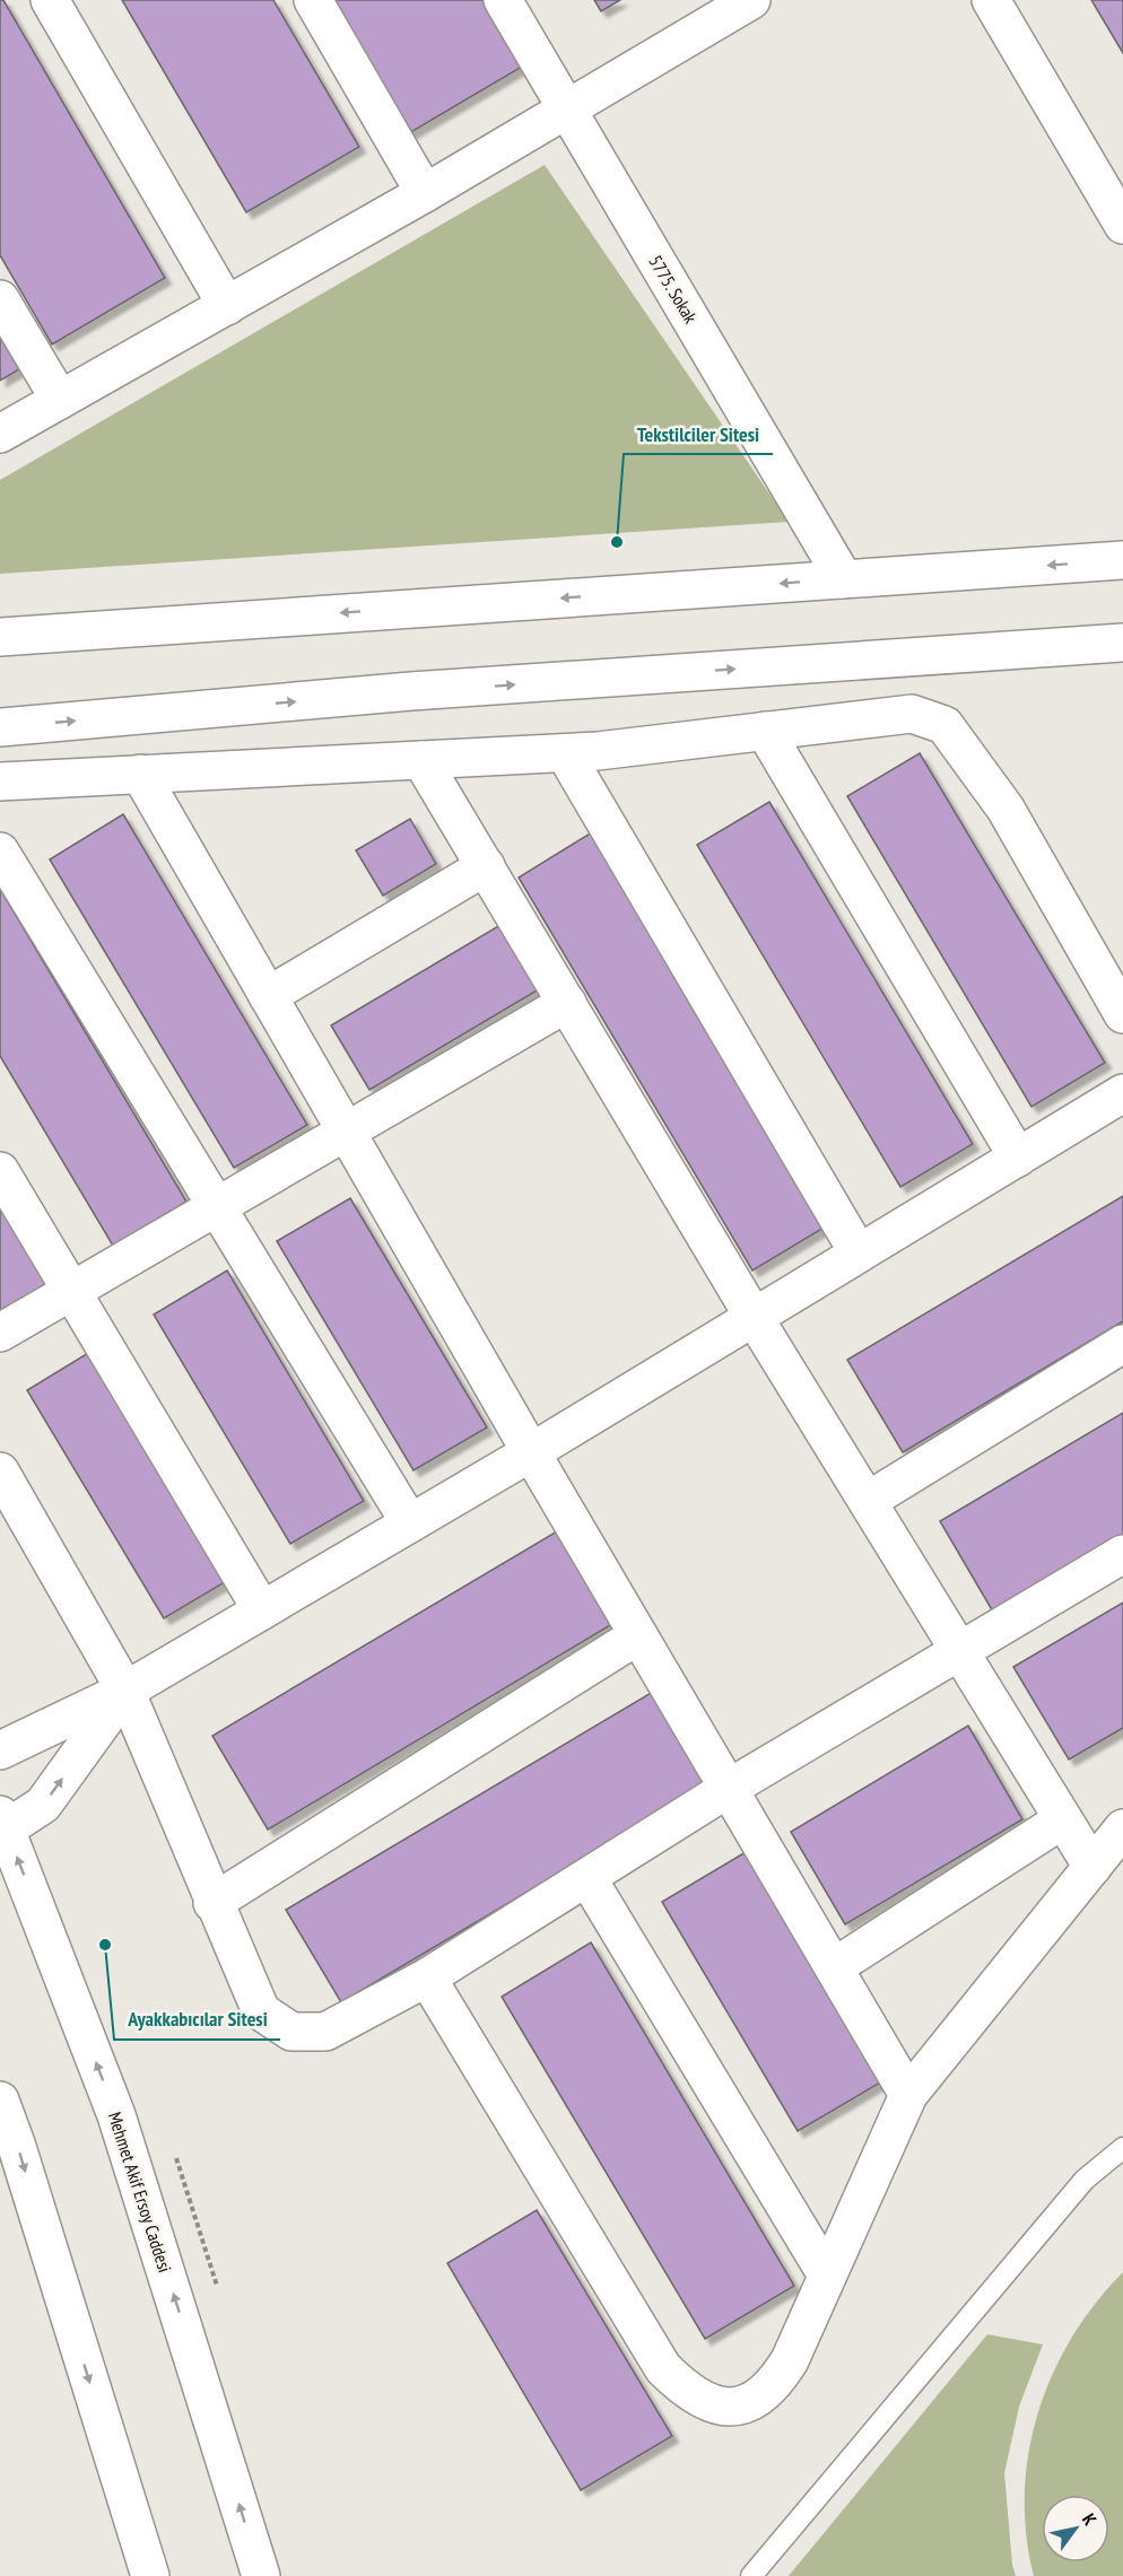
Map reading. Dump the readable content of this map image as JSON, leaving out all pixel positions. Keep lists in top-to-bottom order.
{
  "streets": {
    "street": ["5775. Sokak", "Mehmet Akif Ersoy Caddesi"]
  },
  "places": ["Tekstilciler Sitesi", "Ayakkabıcılar Sitesi"],
  "north": "top right"
}
